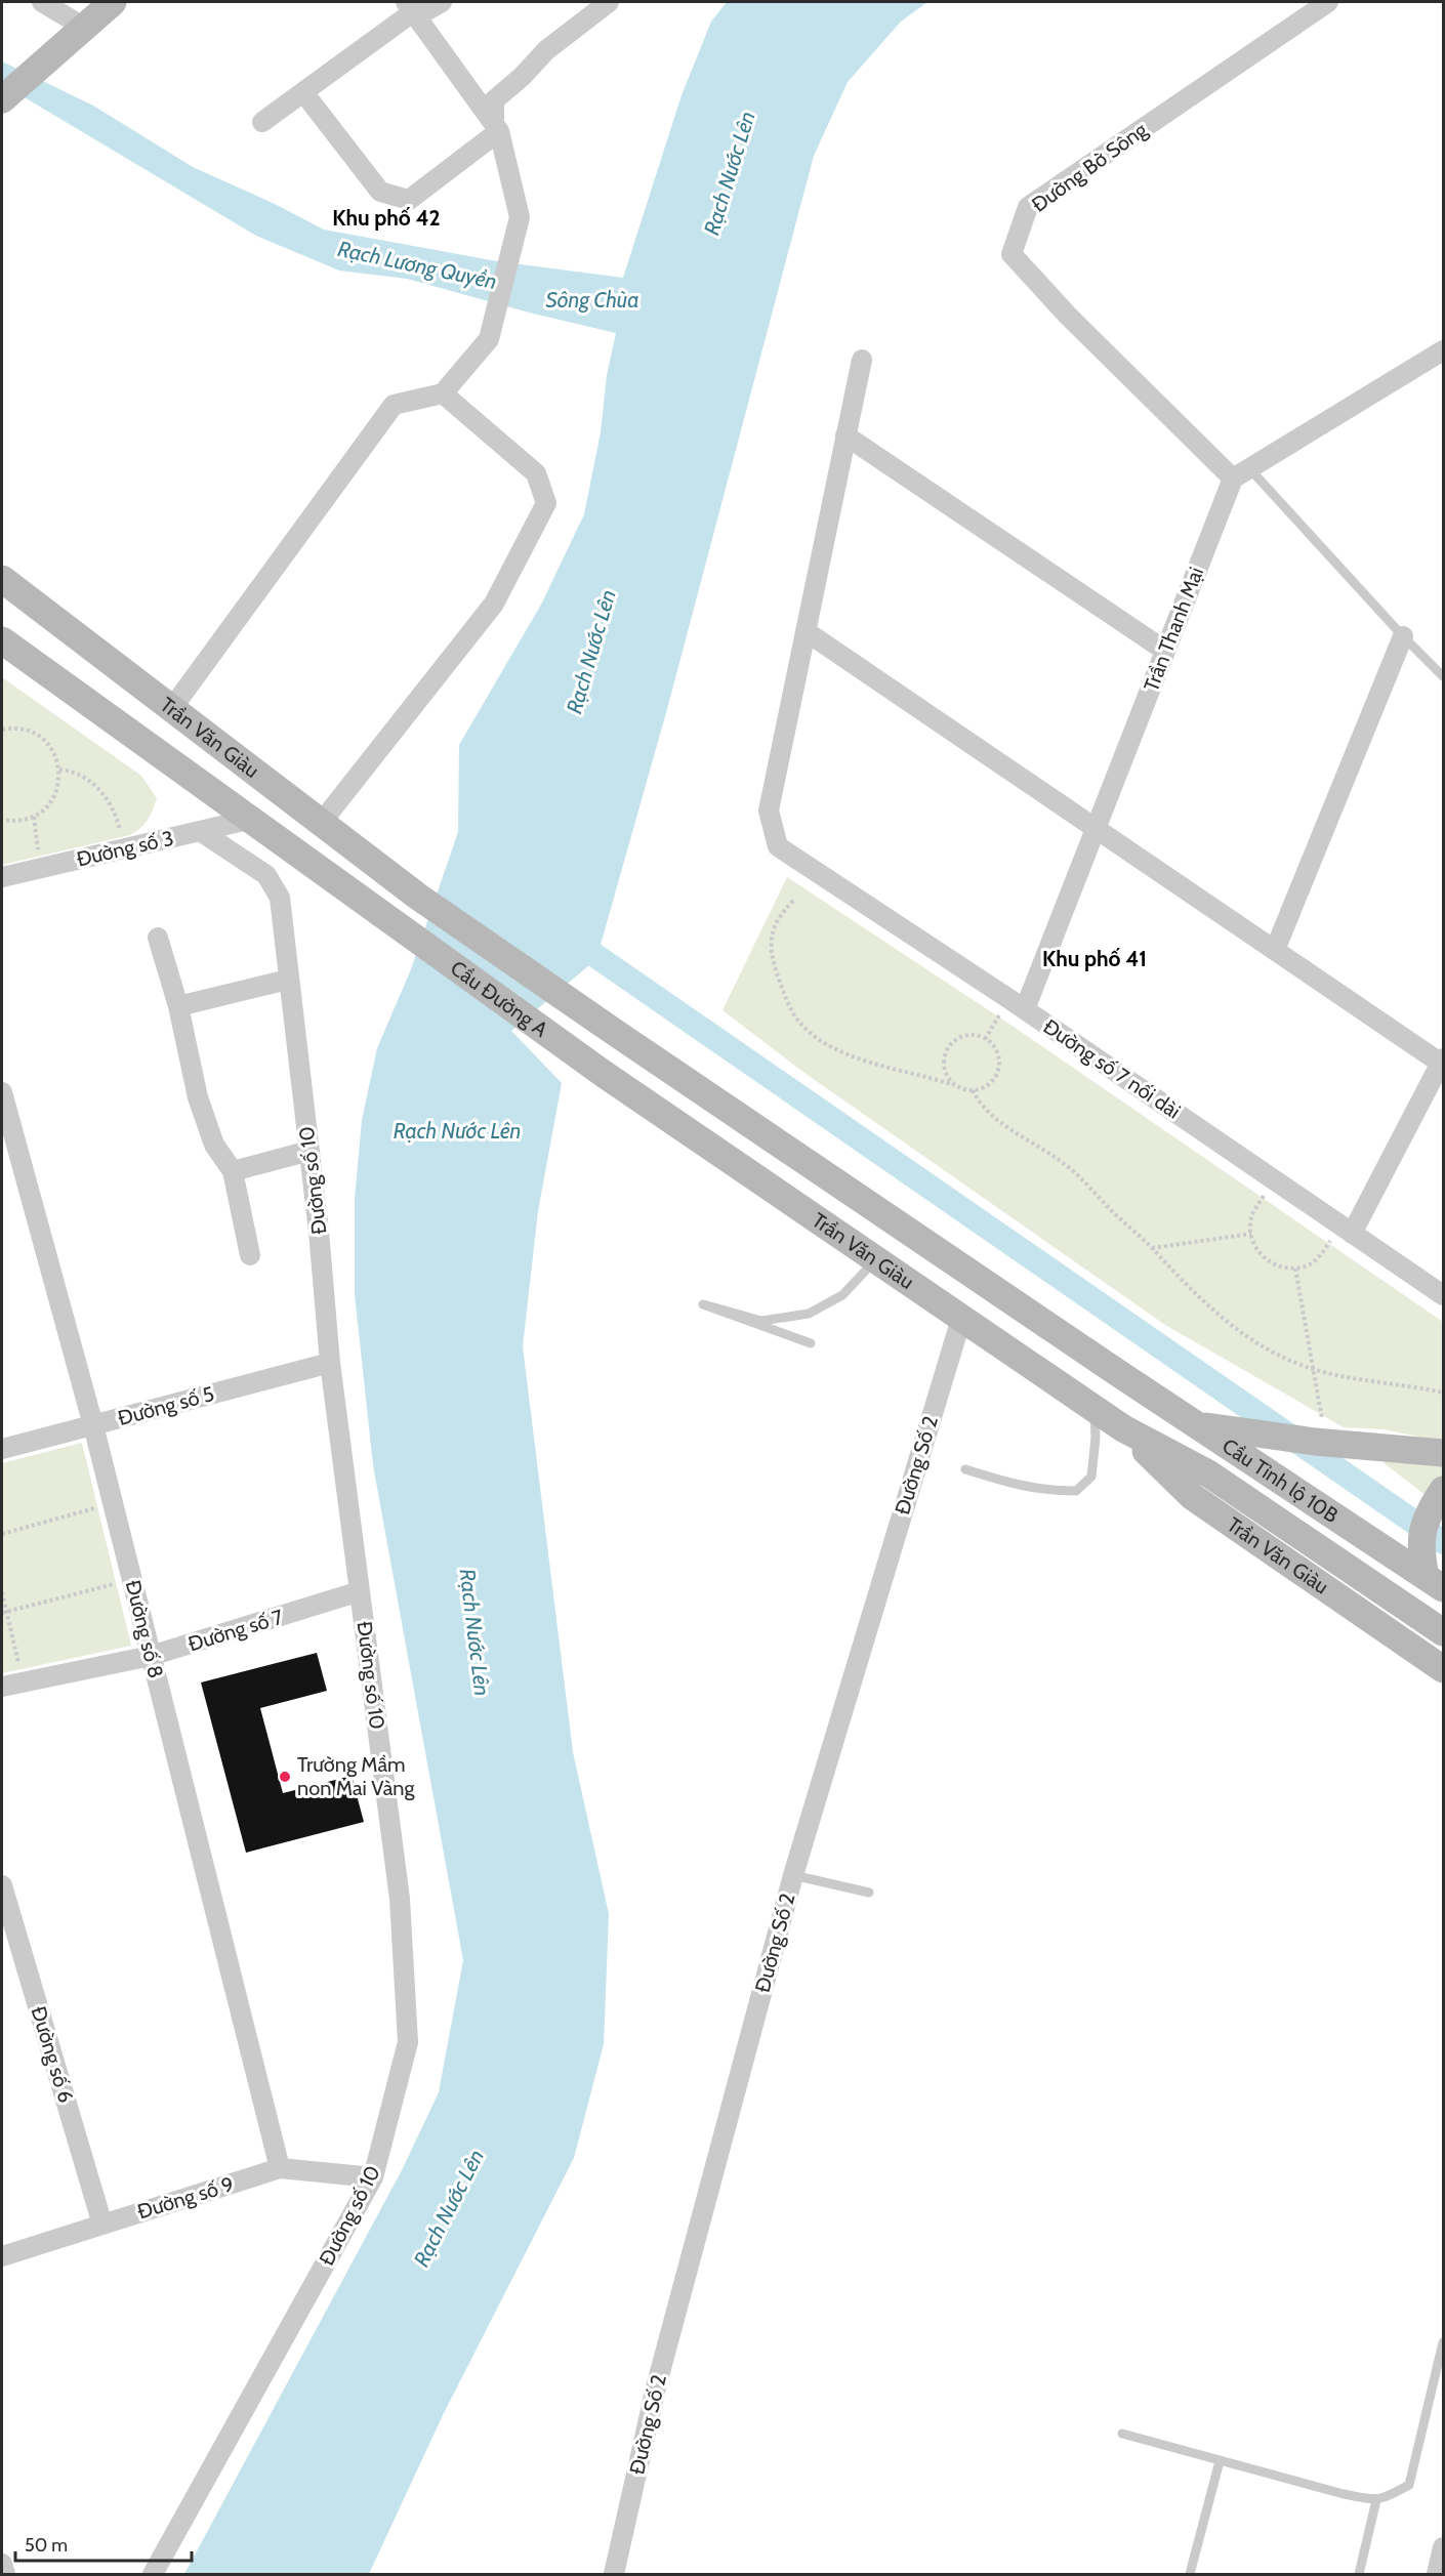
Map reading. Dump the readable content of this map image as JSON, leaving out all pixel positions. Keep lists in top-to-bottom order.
{
  "streets": {
    "main road": ["Trần Văn Giàu", "Cầu Đường A", "Cầu Tỉnh lộ 10B"],
    "street": [
      "Đường Bờ Sông",
      "Trần Thanh Mại",
      "Đường số 3",
      "Đường số 7 nối dài",
      "Đường số 10",
      "Đường số 5",
      "Đường Số 2",
      "Đường số 8",
      "Đường số 7",
      "Đường số 6",
      "Đường số 9"
    ]
  },
  "crossings": [
    ["Đường Bờ Sông", "Trần Thanh Mại"],
    ["Trần Thanh Mại", "Đường số 7 nối dài"],
    ["Trần Văn Giàu", "Cầu Đường A"],
    ["Trần Văn Giàu", "Đường Số 2"],
    ["Trần Văn Giàu", "Cầu Tỉnh lộ 10B"],
    ["Đường số 3", "Cầu Đường A"],
    ["Đường số 3", "Đường số 10"],
    ["Đường số 10", "Đường số 5"],
    ["Đường số 10", "Đường số 7"],
    ["Đường số 10", "Đường số 9"],
    ["Đường số 5", "Đường số 8"],
    ["Đường số 8", "Đường số 7"],
    ["Đường số 8", "Đường số 9"],
    ["Đường số 6", "Đường số 9"]
  ],
  "districts": ["Khu phố 42", "Khu phố 41"],
  "water": ["Rạch Nước Lên", "Rạch Lương Quyền", "Sông Chùa"],
  "places": ["Trường Mầm non Mai Vàng"],
  "scale_bar": "50 m"
}
